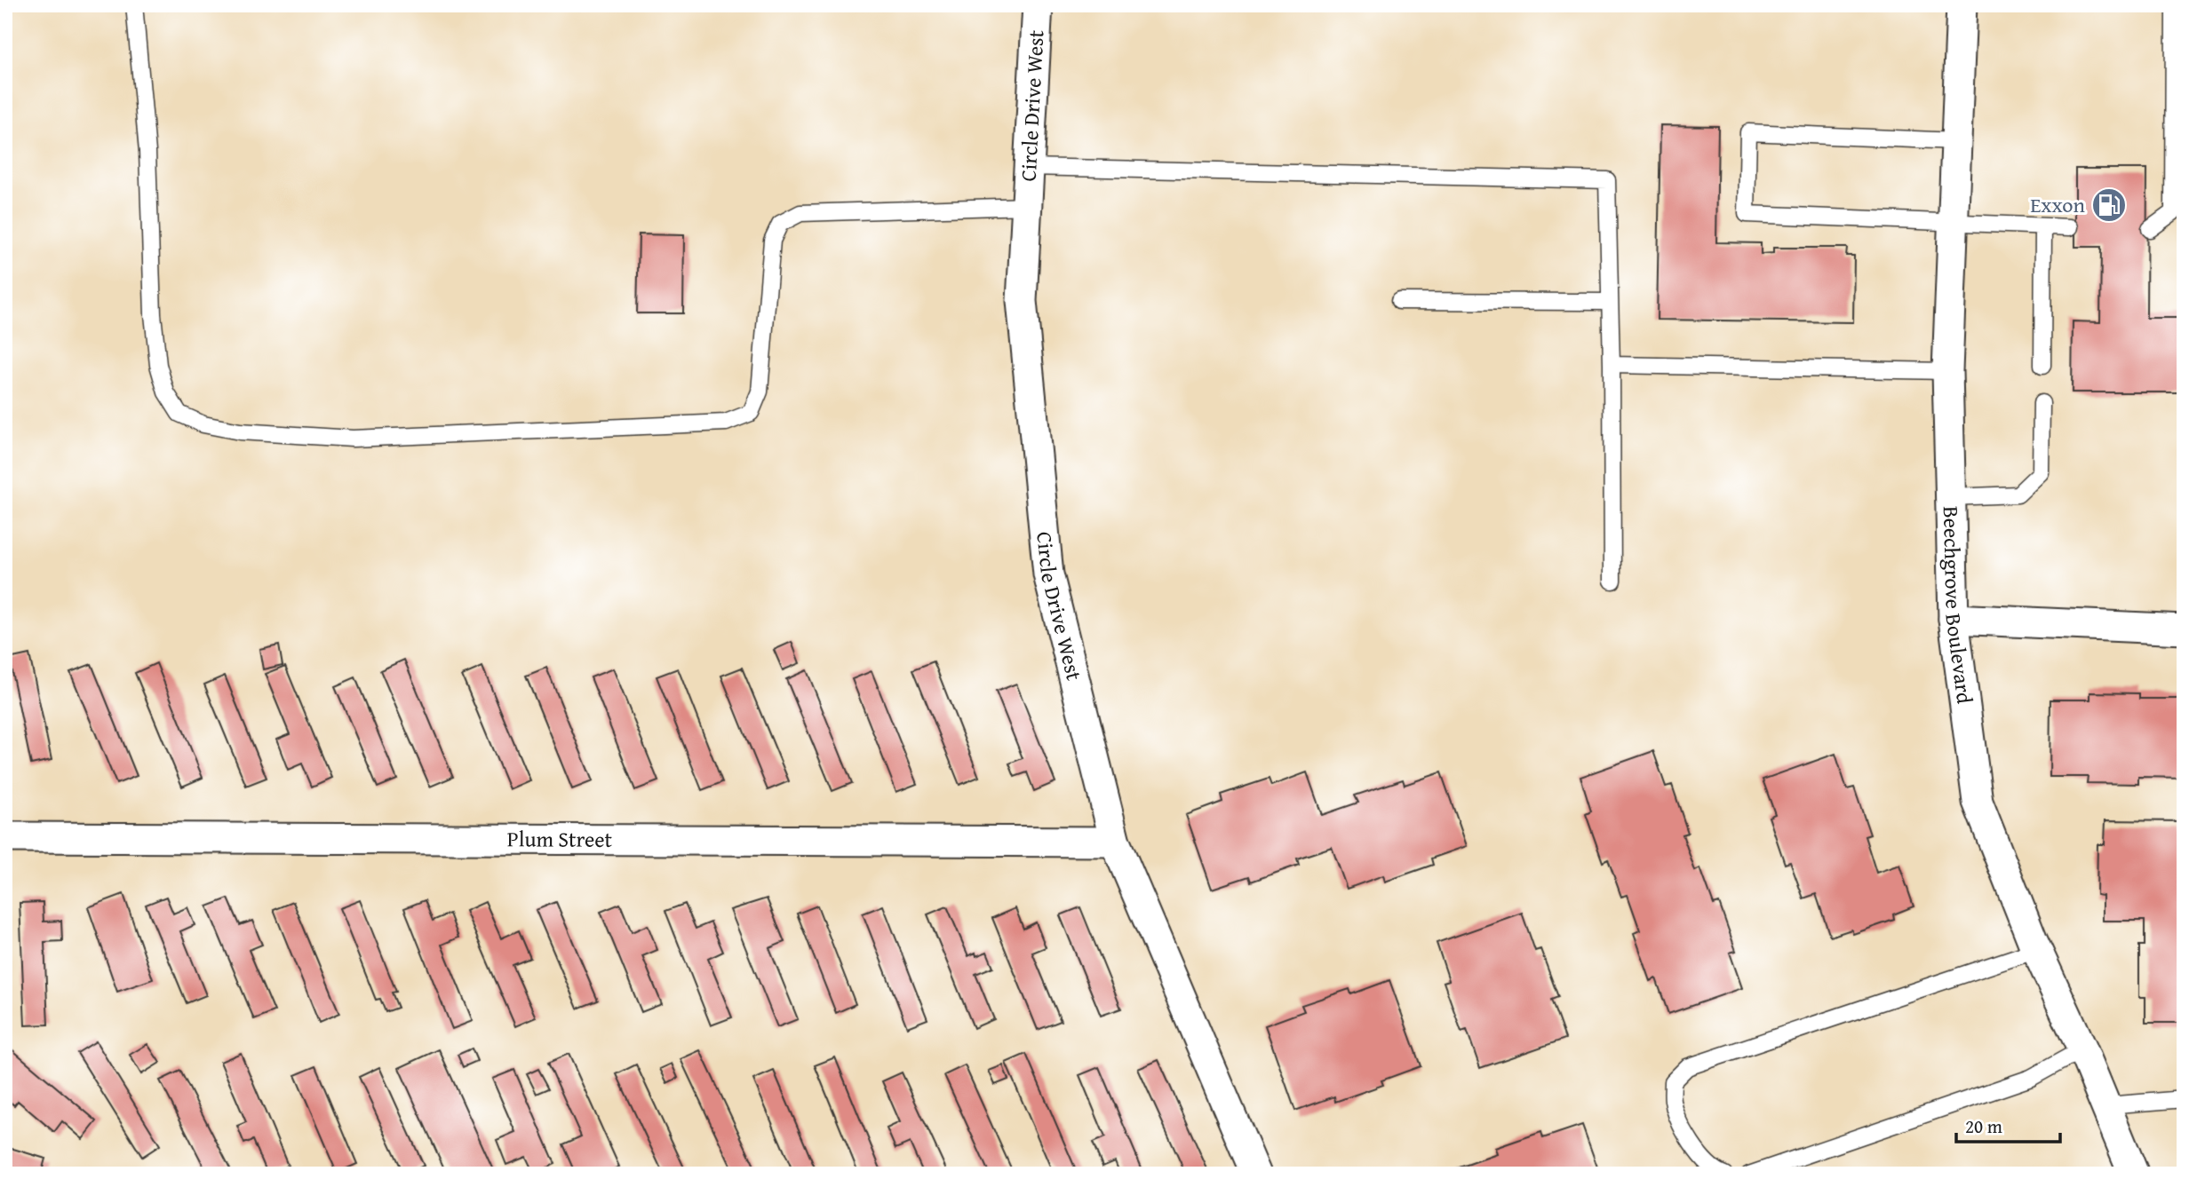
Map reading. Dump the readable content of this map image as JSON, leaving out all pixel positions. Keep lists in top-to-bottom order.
{
  "streets": {
    "street": ["Circle Drive West", "Beechgrove Boulevard", "Plum Street"]
  },
  "crossings": [
    ["Circle Drive West", "Plum Street"]
  ],
  "places": {
    "fuel station": ["Exxon"]
  },
  "scale_bar": "20 m"
}
